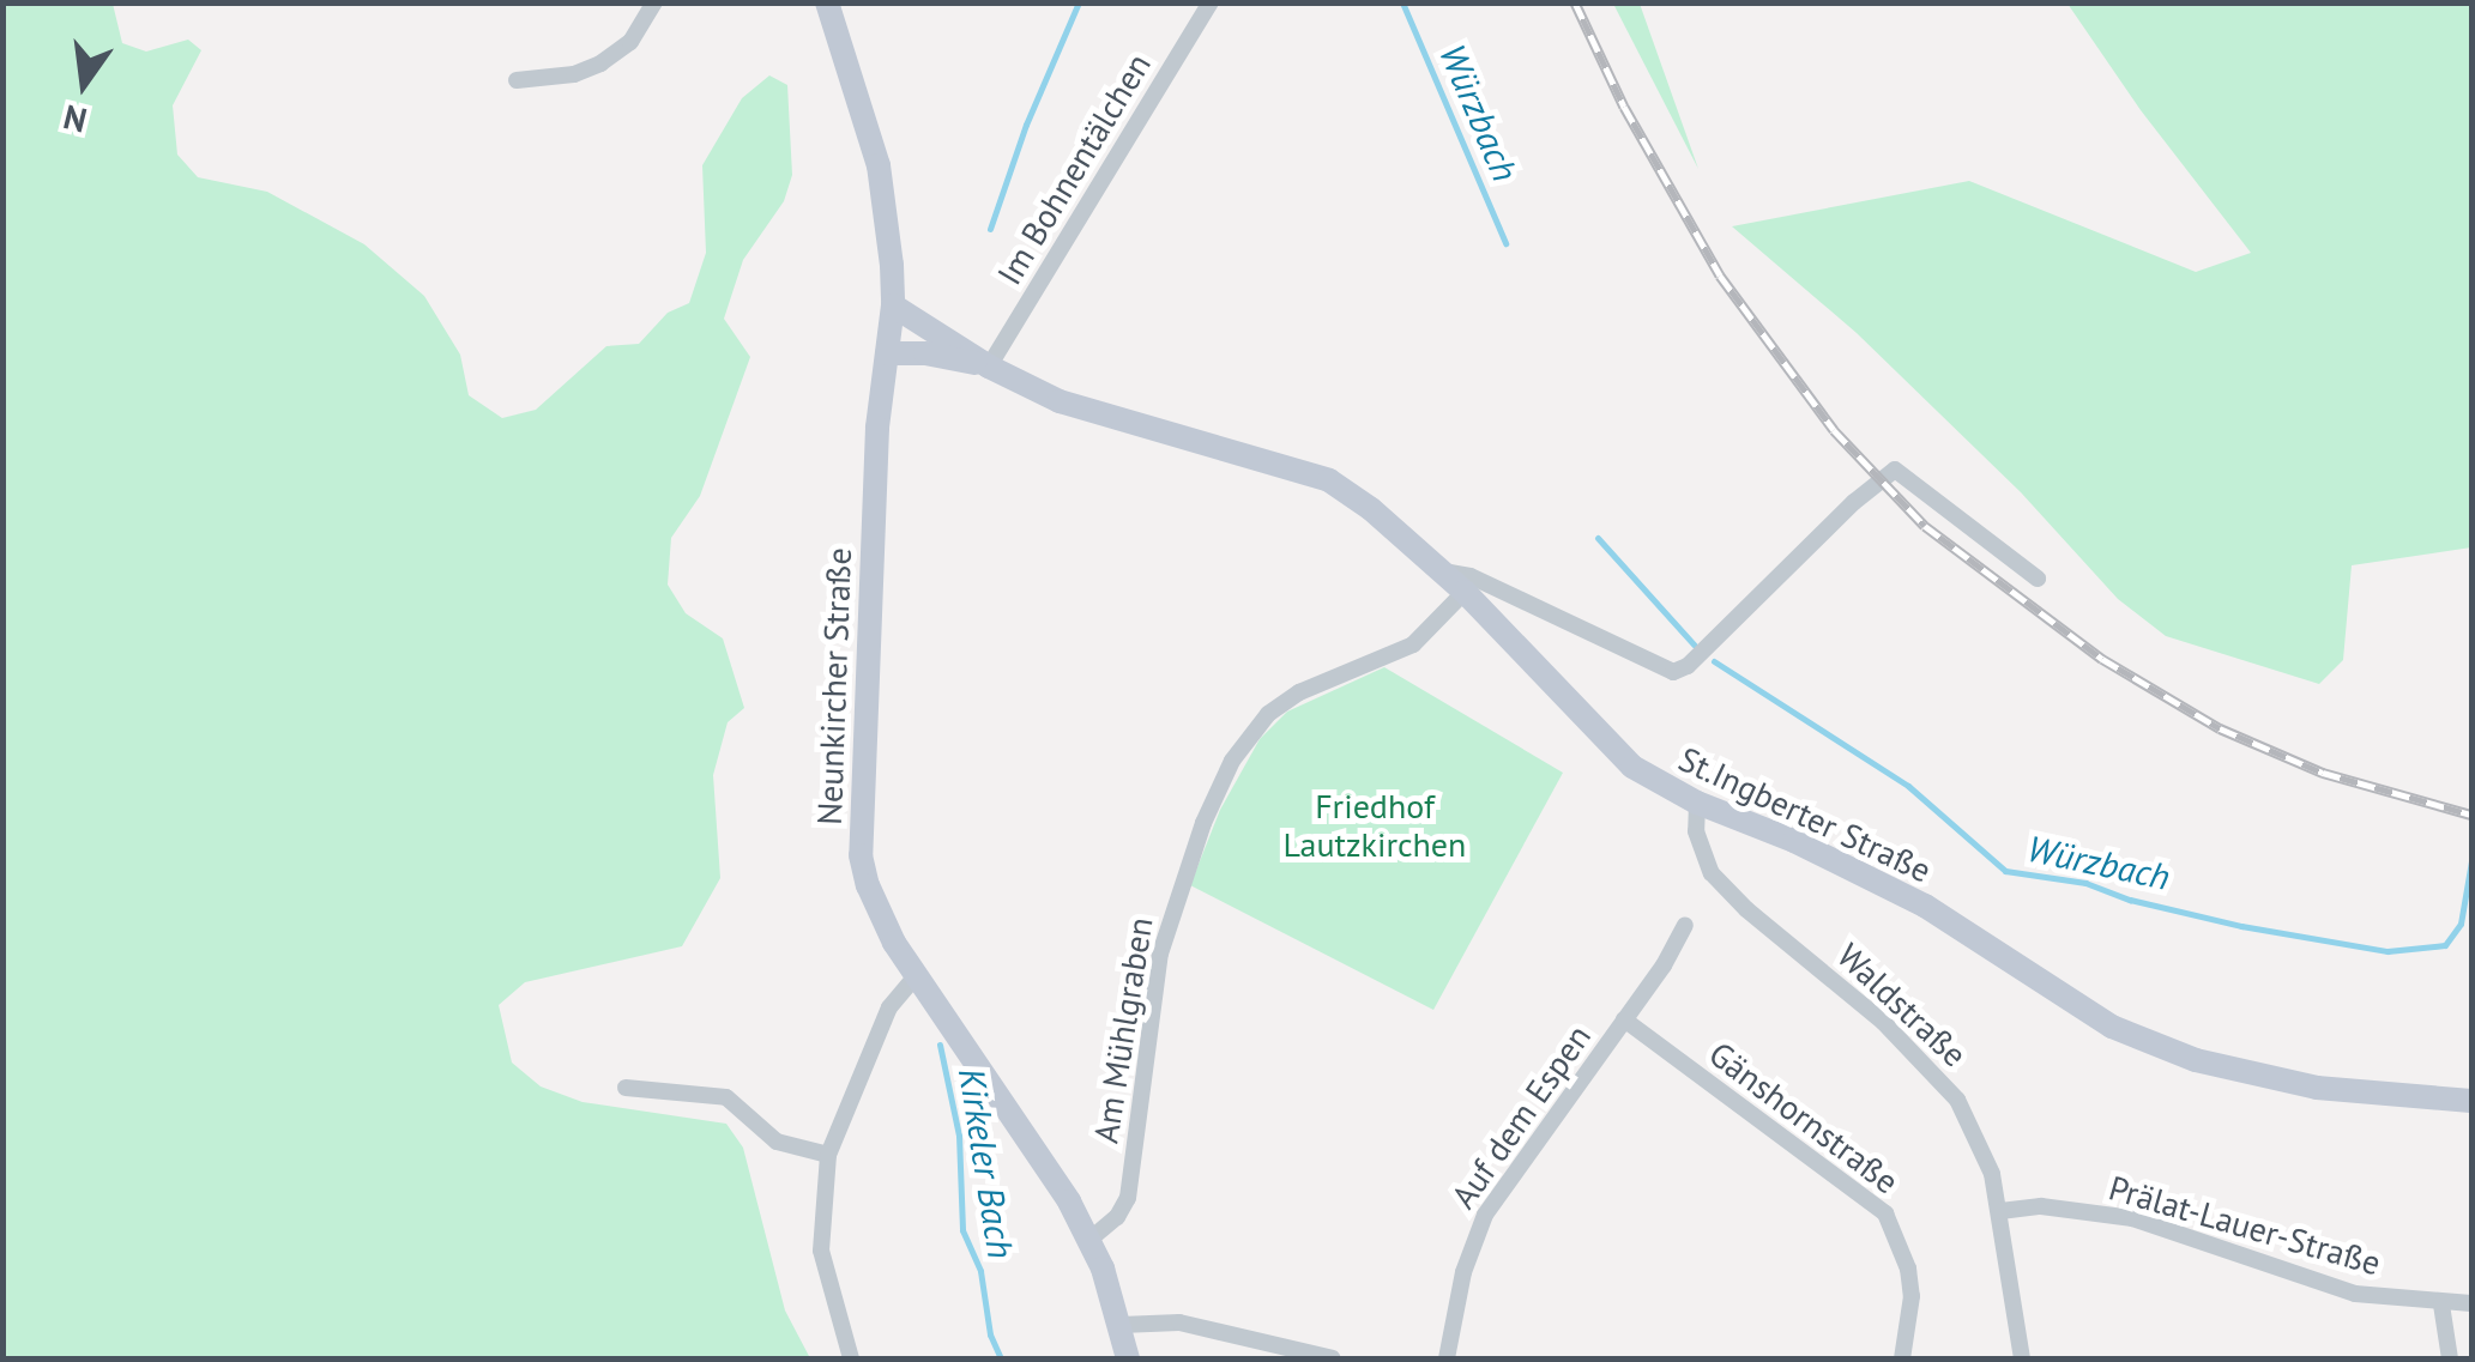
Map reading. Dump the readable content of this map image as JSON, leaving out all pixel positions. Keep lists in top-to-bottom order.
{
  "streets": {
    "main road": ["Neunkircher Straße", "St.Ingberter Straße"],
    "street": [
      "Im Bohnentälchen",
      "Waldstraße",
      "Am Mühlgraben",
      "Auf dem Espen",
      "Gänshornstraße",
      "Prälat-Lauer-Straße"
    ]
  },
  "crossings": [
    ["Im Bohnentälchen", "St.Ingberter Straße"],
    ["Neunkircher Straße", "St.Ingberter Straße"],
    ["Neunkircher Straße", "Am Mühlgraben"],
    ["St.Ingberter Straße", "Waldstraße"],
    ["St.Ingberter Straße", "Am Mühlgraben"],
    ["Waldstraße", "Prälat-Lauer-Straße"],
    ["Auf dem Espen", "Gänshornstraße"]
  ],
  "water": ["Würzbach", "Kirkeler Bach"],
  "parks": ["Friedhof Lautzkirchen"],
  "north": "bottom"
}
